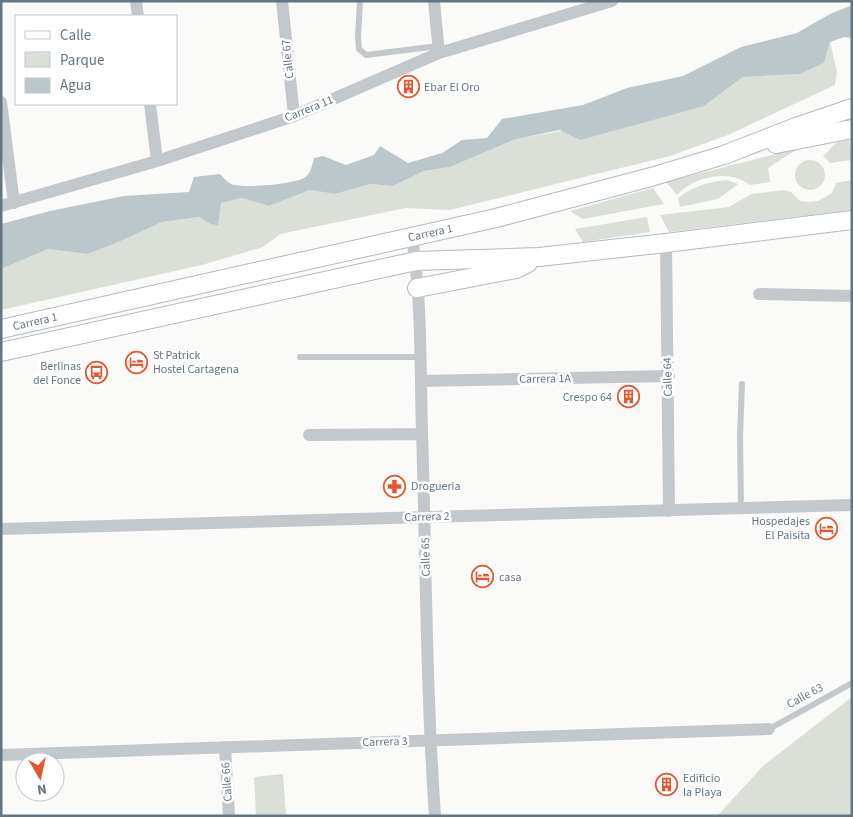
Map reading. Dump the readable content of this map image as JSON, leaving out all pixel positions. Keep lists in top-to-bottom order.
{
  "streets": {
    "main road": ["Carrera 1"],
    "street": [
      "Calle 67",
      "Carrera 11",
      "Calle 64",
      "Carrera 1A",
      "Carrera 2",
      "Calle 65",
      "Carrera 3",
      "Calle 66"
    ],
    "lane": ["Calle 63"]
  },
  "crossings": [
    ["Calle 67", "Carrera 11"],
    ["Carrera 1", "Calle 64"],
    ["Carrera 1", "Calle 65"],
    ["Calle 64", "Carrera 1A"],
    ["Calle 64", "Carrera 2"],
    ["Carrera 1A", "Calle 65"],
    ["Carrera 2", "Calle 65"],
    ["Calle 65", "Carrera 3"],
    ["Calle 63", "Carrera 3"],
    ["Carrera 3", "Calle 66"]
  ],
  "places": {
    "building": ["Ebar El Oro", "Crespo 64", "Edificio la Playa"],
    "hotel": ["St Patrick Hostel Cartagena", "Hospedajes El Paisita", "casa"],
    "bus stop": ["Berlinas del Fonce"],
    "pharmacy": ["Drogueria"]
  },
  "legend": ["Calle", "Parque", "Agua"],
  "north": "bottom"
}
